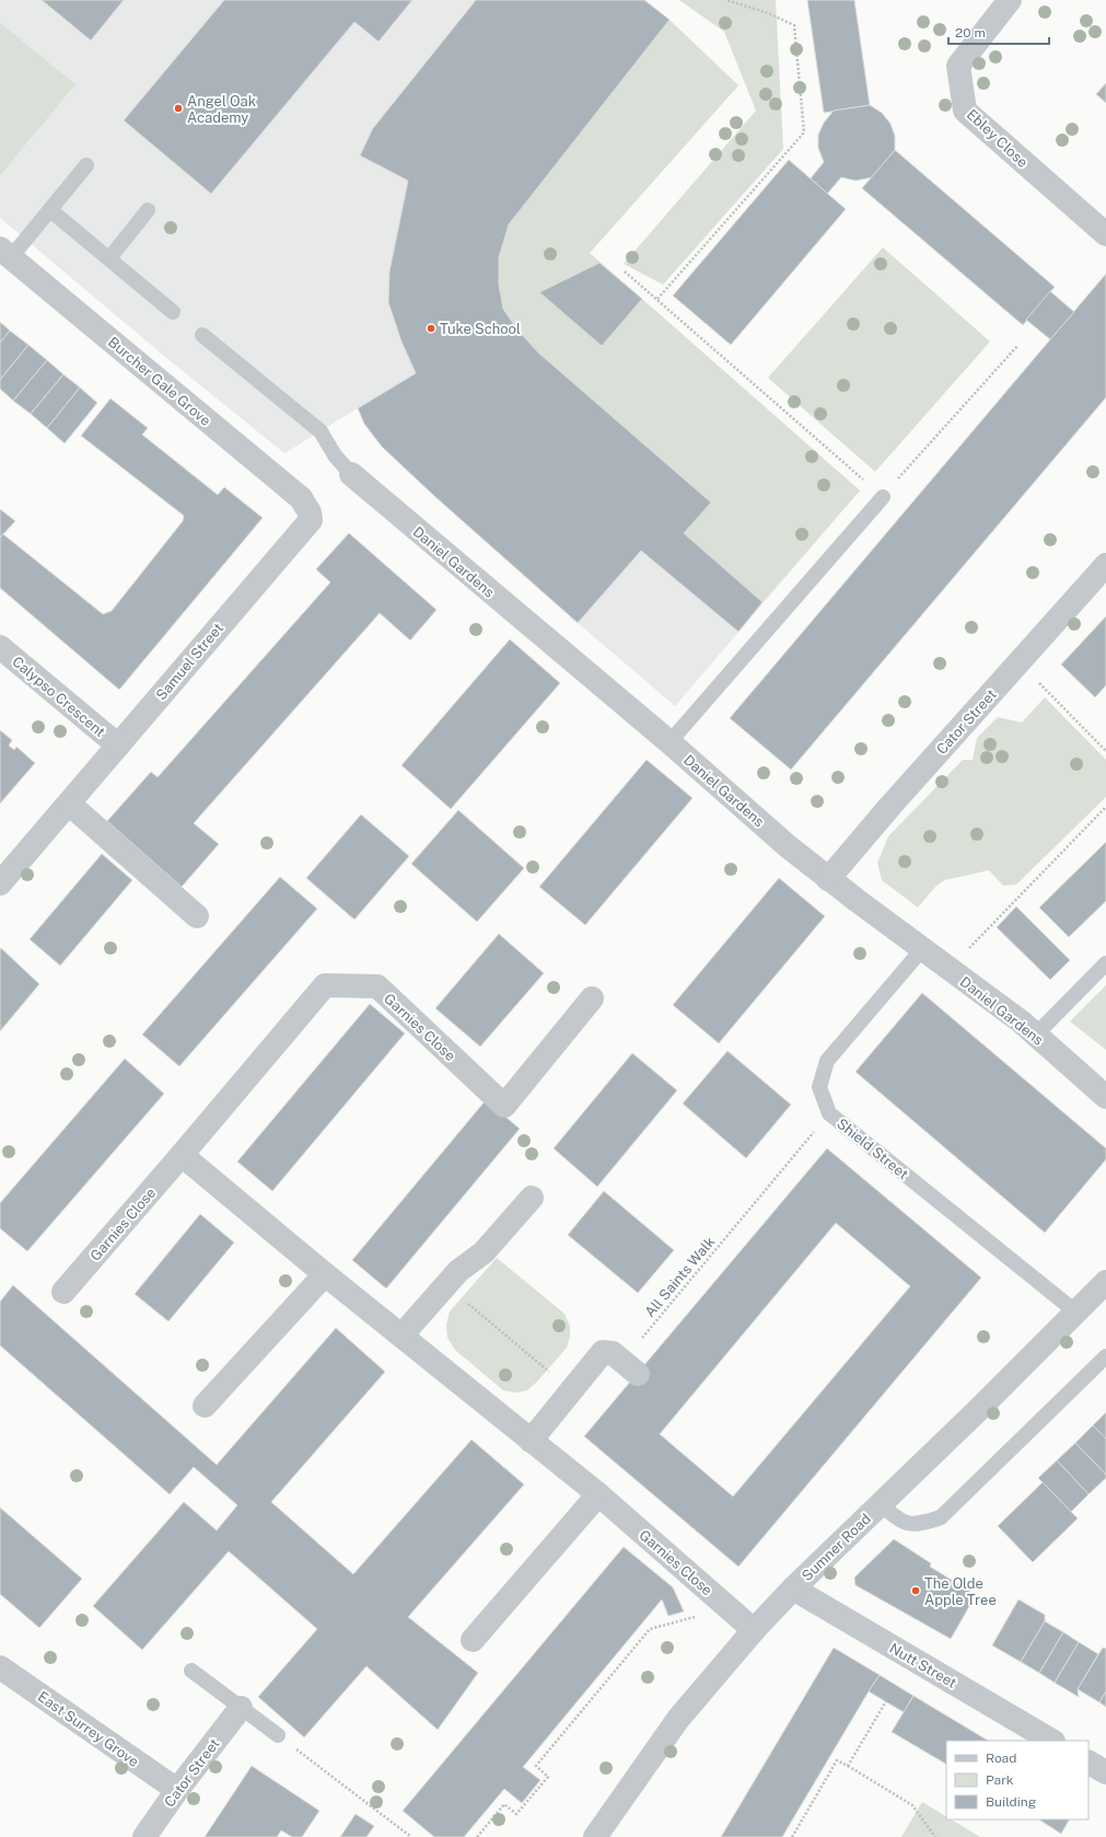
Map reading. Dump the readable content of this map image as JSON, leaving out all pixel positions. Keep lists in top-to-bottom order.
{
  "streets": {
    "street": [
      "Ebley Close",
      "Burcher Gale Grove",
      "Daniel Gardens",
      "Samuel Street",
      "Calypso Crescent",
      "Cator Street",
      "Garnies Close",
      "Sumner Road",
      "Nutt Street",
      "East Surrey Grove"
    ],
    "lane": ["Shield Street"],
    "path": ["All Saints Walk"]
  },
  "crossings": [
    ["Burcher Gale Grove", "Samuel Street"],
    ["Daniel Gardens", "Cator Street"],
    ["Daniel Gardens", "Shield Street"],
    ["Samuel Street", "Calypso Crescent"],
    ["Cator Street", "East Surrey Grove"],
    ["Garnies Close", "Sumner Road"],
    ["Shield Street", "All Saints Walk"],
    ["Shield Street", "Sumner Road"],
    ["Sumner Road", "Nutt Street"]
  ],
  "places": ["Angel Oak Academy", "Tuke School", "The Olde Apple Tree"],
  "legend": ["Road", "Park", "Building"],
  "scale_bar": "20 m"
}
